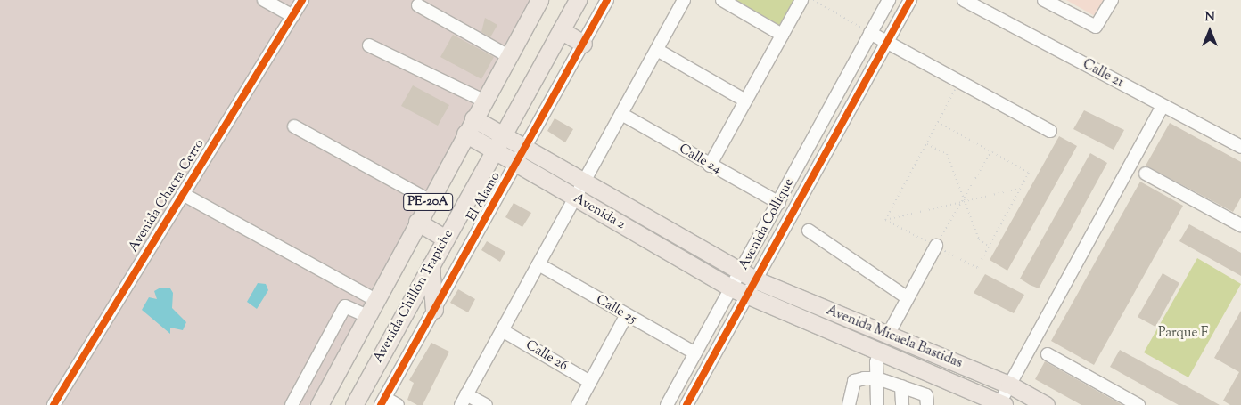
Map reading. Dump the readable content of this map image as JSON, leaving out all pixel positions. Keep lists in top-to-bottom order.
{
  "streets": {
    "main road": [
      "PE-20A",
      "Avenida 2",
      "Avenida Chillón Trapiche",
      "Avenida Micaela Bastidas"
    ],
    "street": [
      "Calle 21",
      "Calle 24",
      "Avenida Chacra Cerro",
      "El Alamo",
      "Avenida Collique",
      "Calle 25",
      "Calle 26"
    ]
  },
  "crossings": [
    ["Calle 24", "Avenida Collique"],
    ["El Alamo", "Avenida 2"],
    ["PE-20A", "Avenida 2"],
    ["Avenida 2", "Avenida Collique"],
    ["Avenida 2", "Avenida Chillón Trapiche"],
    ["Avenida 2", "Avenida Micaela Bastidas"],
    ["Avenida Collique", "Calle 25"],
    ["Avenida Collique", "Avenida Micaela Bastidas"]
  ],
  "parks": ["Parque F"],
  "north": "top"
}
